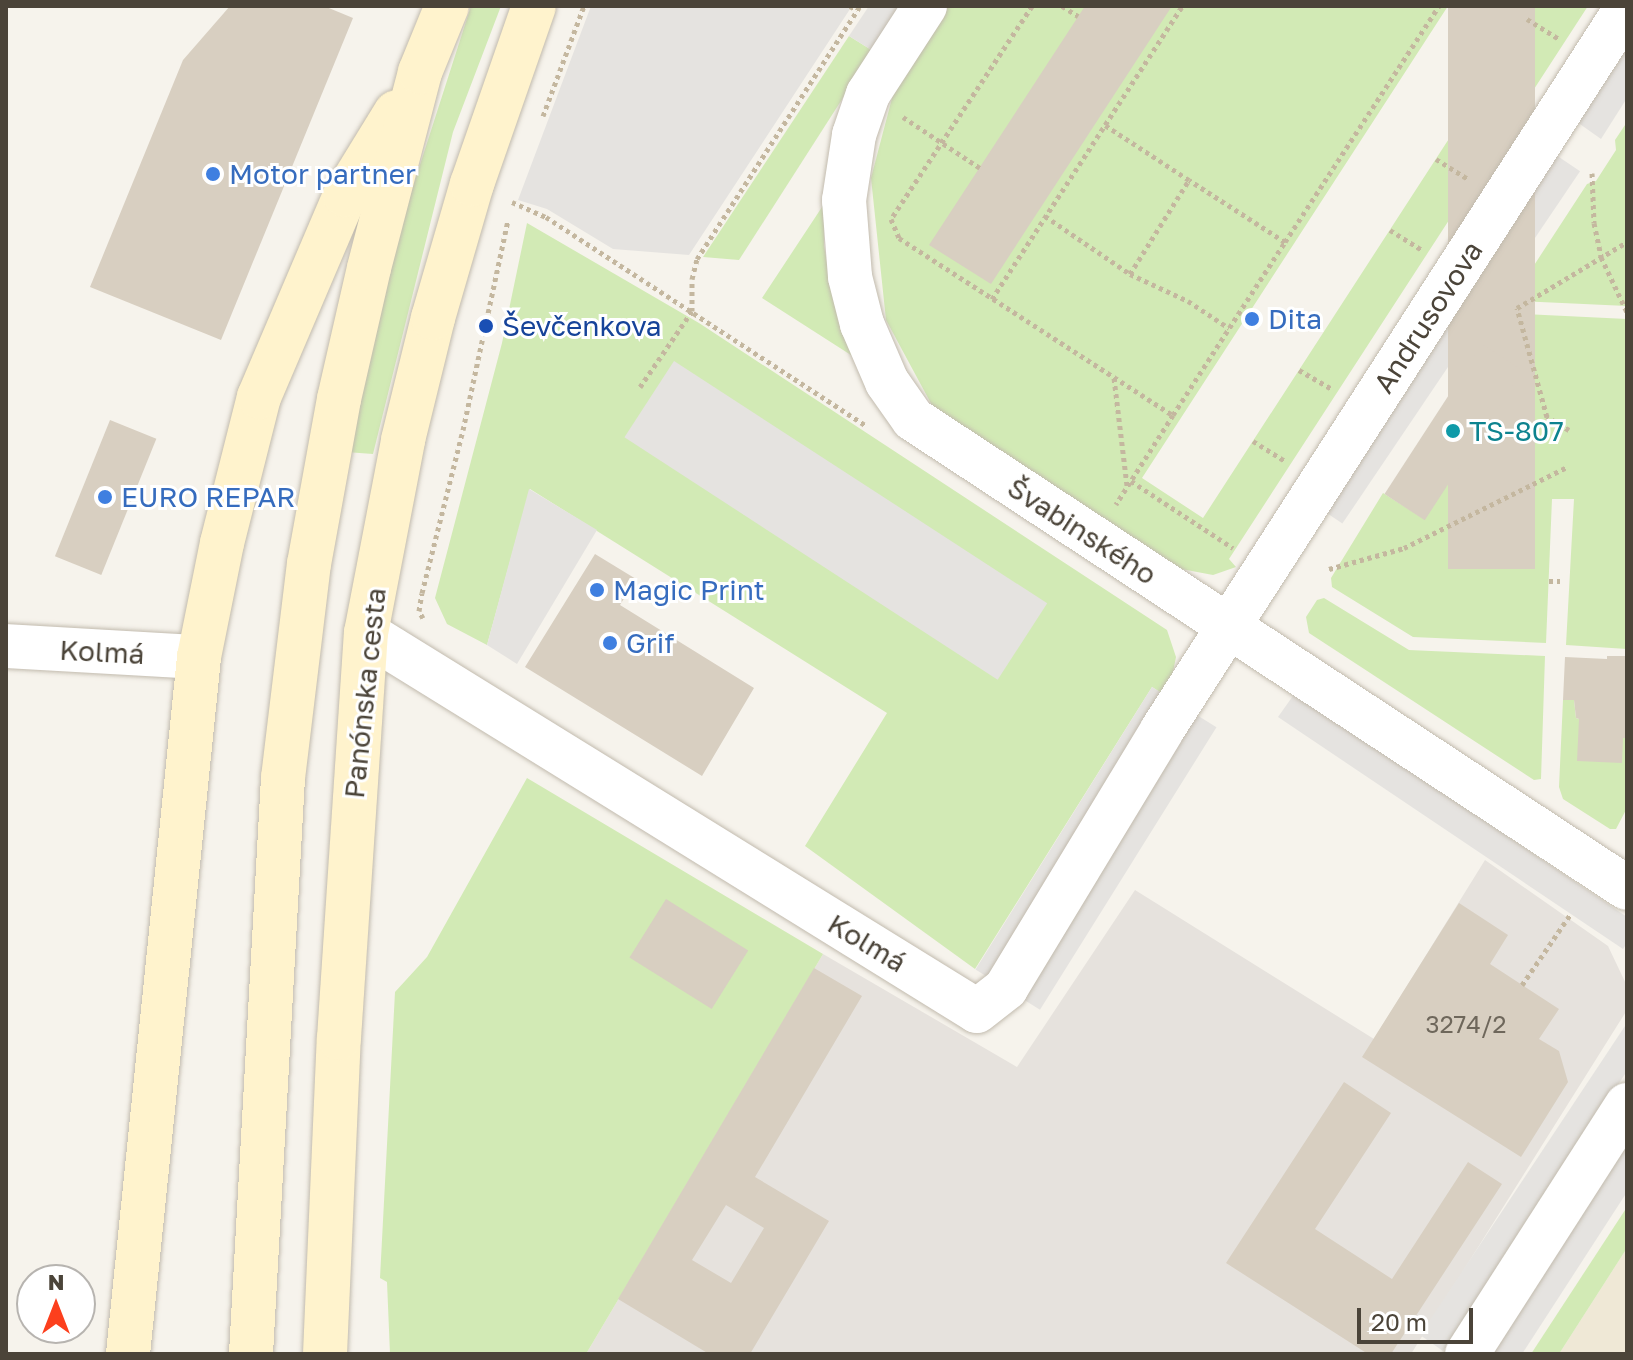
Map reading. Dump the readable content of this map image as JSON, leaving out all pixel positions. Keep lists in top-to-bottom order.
{
  "streets": {
    "main road": ["Panónska cesta"],
    "street": ["Andrusovova", "Švabinského", "Kolmá"]
  },
  "crossings": [
    ["Andrusovova", "Švabinského"],
    ["Andrusovova", "Kolmá"],
    ["Švabinského", "Kolmá"],
    ["Kolmá", "Panónska cesta"]
  ],
  "places": [
    "Motor partner",
    "Dita",
    "Ševčenkova",
    "TS-807",
    "EURO REPAR",
    "Magic Print",
    "Grif"
  ],
  "house_numbers": ["3274/2"],
  "scale_bar": "20 m",
  "north": "top"
}
